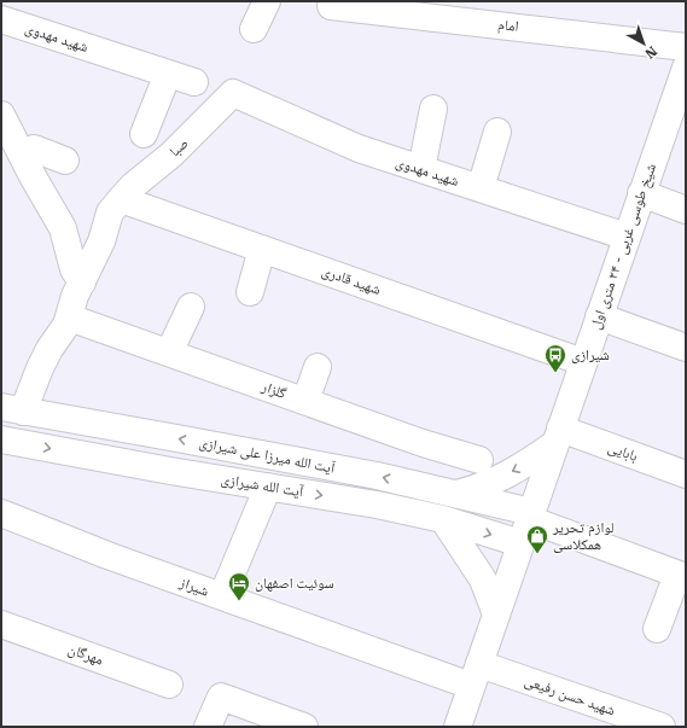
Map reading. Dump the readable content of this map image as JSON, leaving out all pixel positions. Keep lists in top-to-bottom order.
{
  "streets": {
    "street": [
      "امام",
      "شهید مهدوی",
      "صبا",
      "شیخ طوسی غربی - ۲۴ متری اول",
      "شهید قادری",
      "گلزار",
      "بابایی",
      "آیت الله میرزا علی شیرازی",
      "آیت الله شیرازی",
      "شیراز",
      "مهرگان",
      "شهید حسن رفیعی"
    ]
  },
  "crossings": [
    ["شهید مهدوی", "صبا"],
    ["شهید مهدوی", "شیخ طوسی غربی - ۲۴ متری اول"],
    ["صبا", "شهید قادری"],
    ["شیخ طوسی غربی - ۲۴ متری اول", "شهید قادری"],
    ["شیخ طوسی غربی - ۲۴ متری اول", "بابایی"],
    ["شیخ طوسی غربی - ۲۴ متری اول", "آیت الله میرزا علی شیرازی"],
    ["شیخ طوسی غربی - ۲۴ متری اول", "آیت الله شیرازی"],
    ["شیخ طوسی غربی - ۲۴ متری اول", "شیراز"],
    ["شیخ طوسی غربی - ۲۴ متری اول", "شهید حسن رفیعی"],
    ["شیراز", "شهید حسن رفیعی"]
  ],
  "one_way": ["آیت الله میرزا علی شیرازی", "آیت الله شیرازی"],
  "places": {
    "bus stop": ["شیرازی"],
    "shop": ["لوازم تحریر همکلاسی"],
    "hotel": ["سوئیت اصفهان"]
  },
  "north": "bottom right"
}
